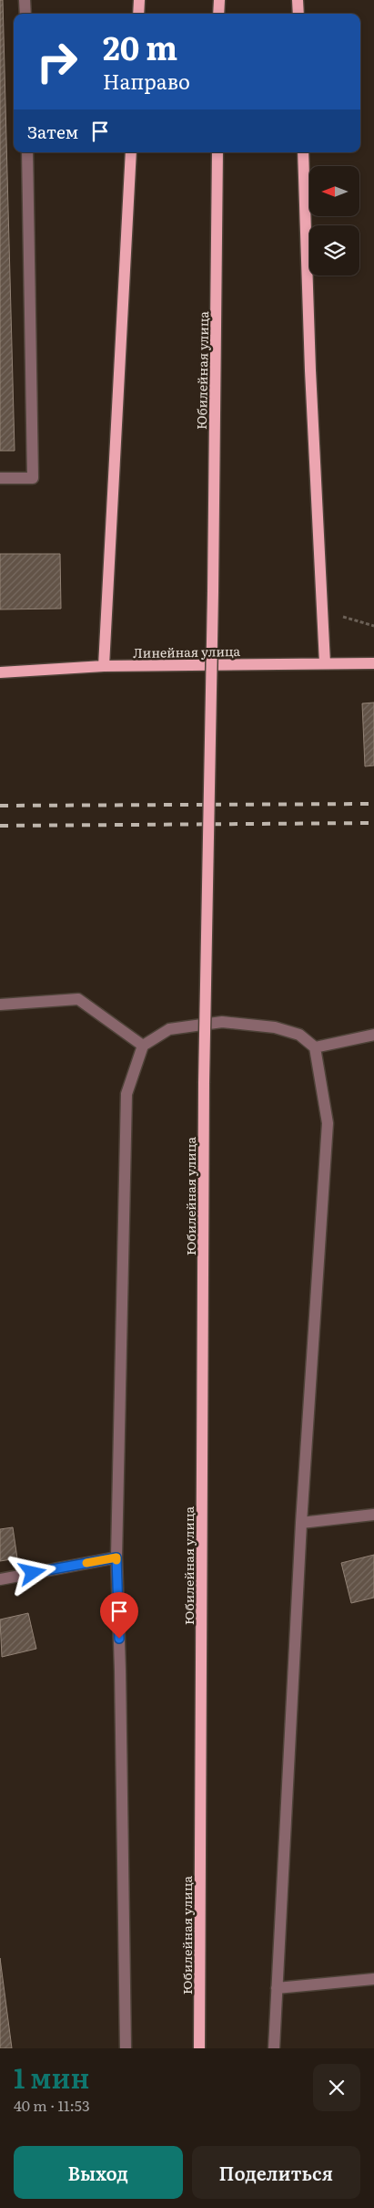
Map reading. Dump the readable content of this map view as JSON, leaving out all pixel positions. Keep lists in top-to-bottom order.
{
  "streets": {
    "main road": ["Юбилейная улица", "Линейная улица"]
  },
  "north": "left",
  "page": {
    "turn": ["20 m", "Направо"],
    "then": "Затем",
    "heading": ["1 мин", "40 m · 11:53"],
    "buttons": ["Выход", "Поделиться"]
  }
}
